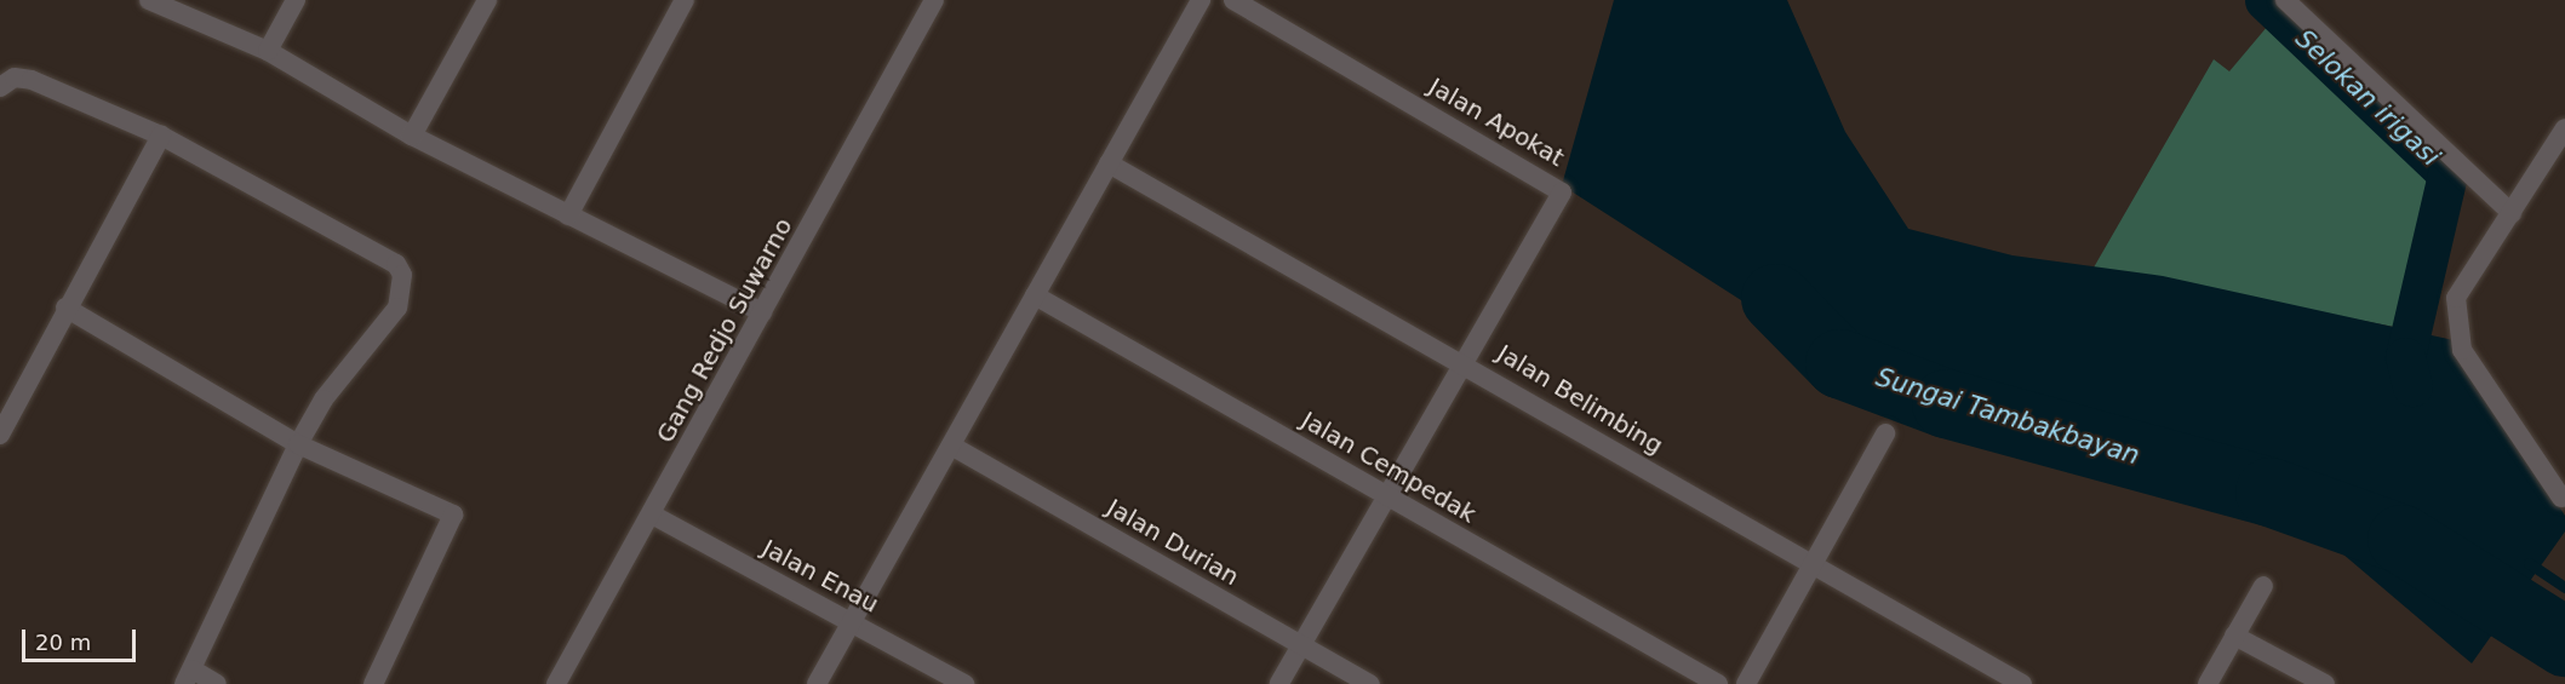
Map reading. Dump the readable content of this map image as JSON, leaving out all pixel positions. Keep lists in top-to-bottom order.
{
  "streets": {
    "street": [
      "Jalan Apokat",
      "Gang Redjo Suwarno",
      "Jalan Belimbing",
      "Jalan Cempedak",
      "Jalan Durian",
      "Jalan Enau"
    ]
  },
  "crossings": [
    ["Jalan Apokat", "Jalan Belimbing"],
    ["Jalan Apokat", "Jalan Cempedak"],
    ["Jalan Apokat", "Jalan Durian"],
    ["Gang Redjo Suwarno", "Jalan Enau"]
  ],
  "water": ["Selokan irigasi", "Sungai Tambakbayan"],
  "scale_bar": "20 m"
}
